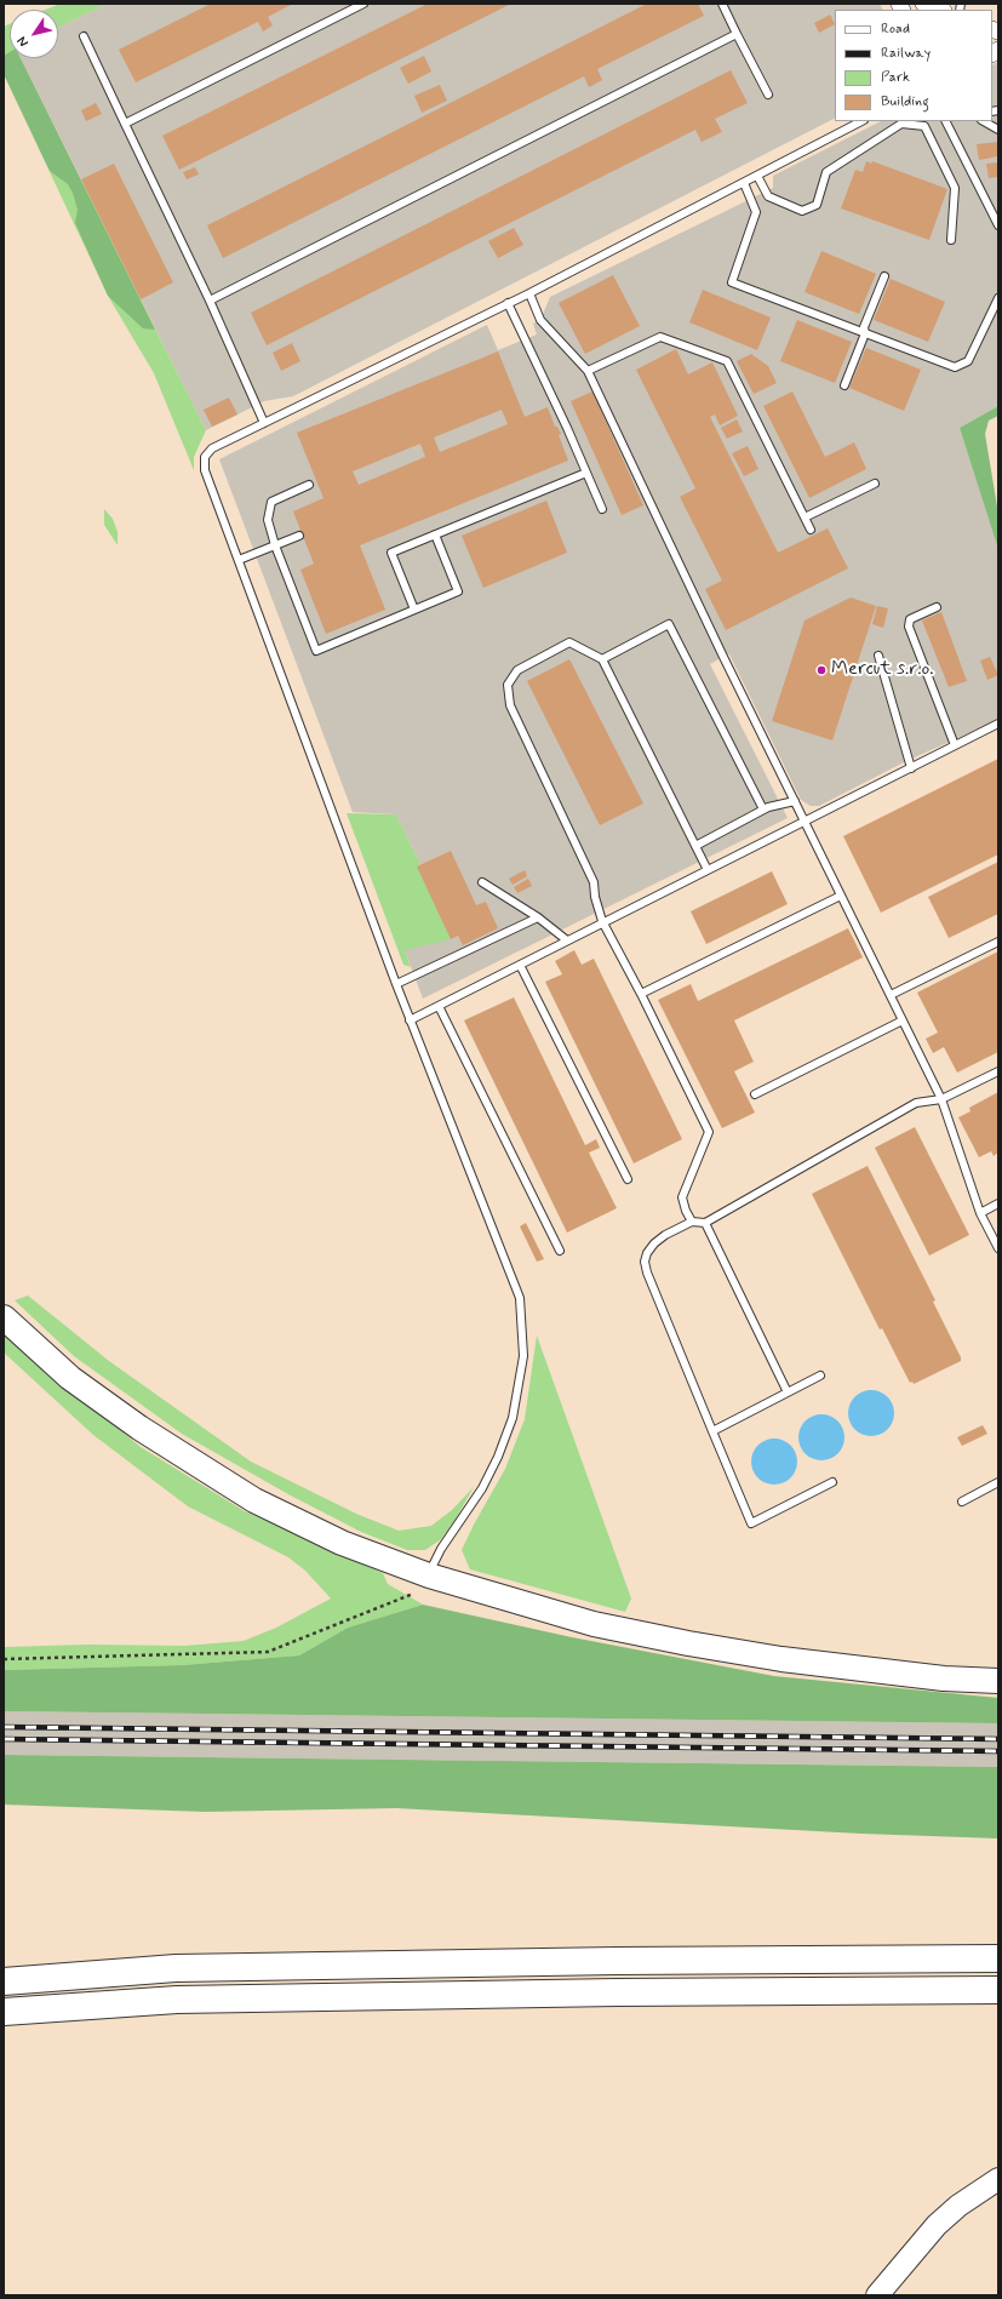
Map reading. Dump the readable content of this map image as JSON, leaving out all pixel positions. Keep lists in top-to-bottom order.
{
  "places": ["Mercut s.r.o."],
  "legend": [
    "Road",
    "Railway",
    "Park",
    "Building"
  ],
  "north": "bottom left"
}
